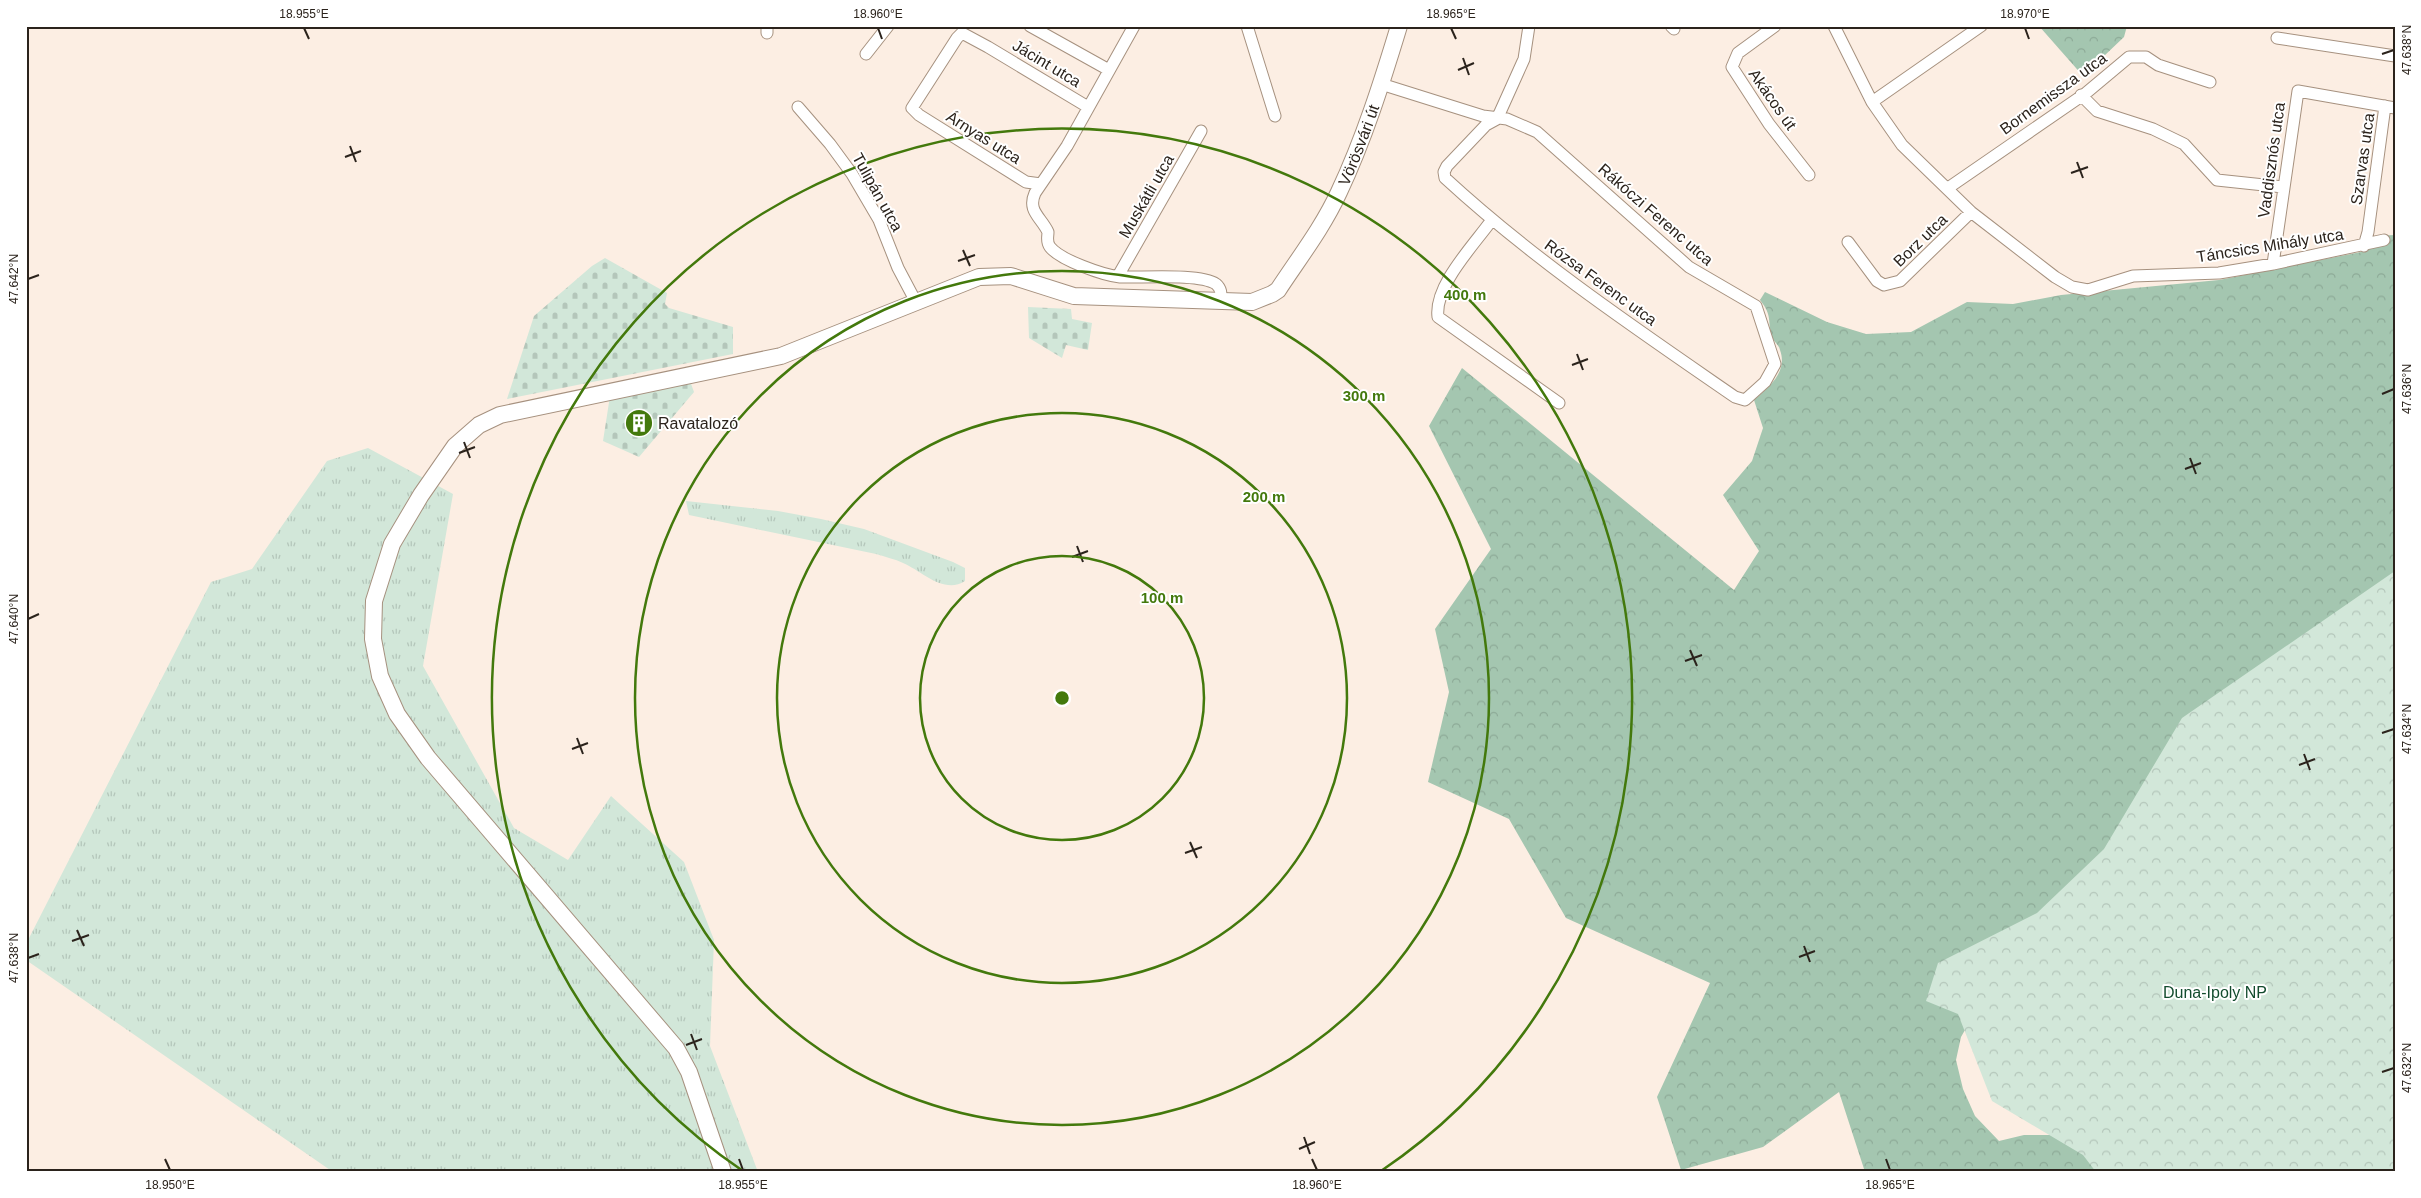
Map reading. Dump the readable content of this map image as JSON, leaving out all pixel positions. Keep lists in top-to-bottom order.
{
  "streets": {
    "main road": ["Vörösvári út"],
    "street": [
      "Jácint utca",
      "Bornemissza utca",
      "Akácos út",
      "Árnyas utca",
      "Szarvas utca",
      "Vaddisznós utca",
      "Tulipán utca",
      "Muskátli utca",
      "Rákóczi Ferenc utca",
      "Borz utca",
      "Táncsics Mihály utca",
      "Rózsa Ferenc utca"
    ]
  },
  "crossings": [
    ["Jácint utca", "Árnyas utca"],
    ["Bornemissza utca", "Táncsics Mihály utca"],
    ["Vörösvári út", "Tulipán utca"],
    ["Vörösvári út", "Rákóczi Ferenc utca"],
    ["Szarvas utca", "Vaddisznós utca"],
    ["Szarvas utca", "Táncsics Mihály utca"],
    ["Vaddisznós utca", "Táncsics Mihály utca"],
    ["Rákóczi Ferenc utca", "Rózsa Ferenc utca"],
    ["Borz utca", "Táncsics Mihály utca"]
  ],
  "parks": ["Duna-Ipoly NP"],
  "places": {
    "building": ["Ravatalozó"]
  },
  "coordinates": [
    "18.955°E",
    "18.960°E",
    "18.965°E",
    "18.970°E",
    "47.638°N",
    "47.642°N",
    "47.636°N",
    "47.640°N",
    "47.634°N",
    "47.632°N",
    "18.950°E"
  ],
  "rings": [
    "400 m",
    "300 m",
    "200 m",
    "100 m"
  ]
}
